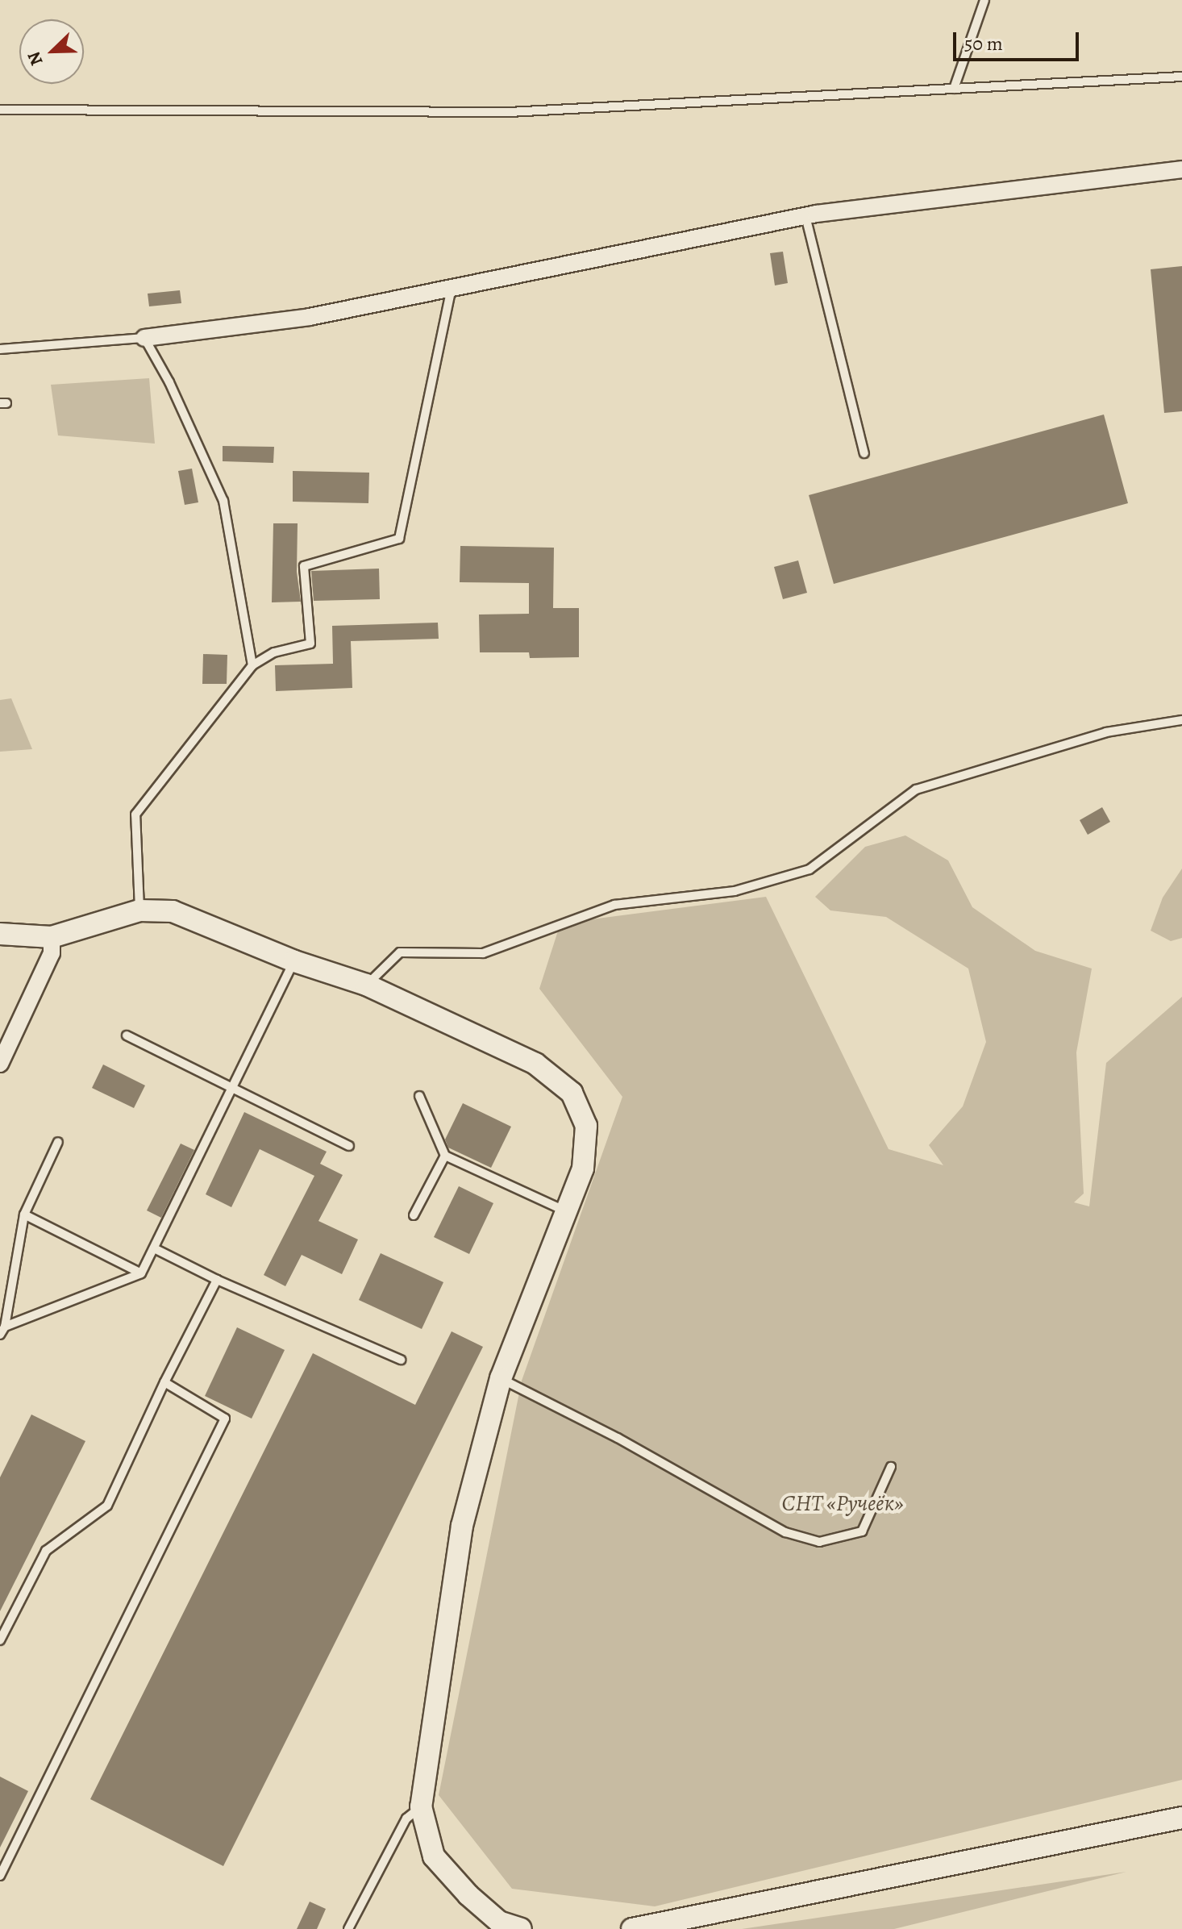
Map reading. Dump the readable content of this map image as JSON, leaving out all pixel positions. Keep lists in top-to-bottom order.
{
  "parks": ["СНТ «Ручеёк»"],
  "scale_bar": "50 m",
  "north": "bottom left"
}
